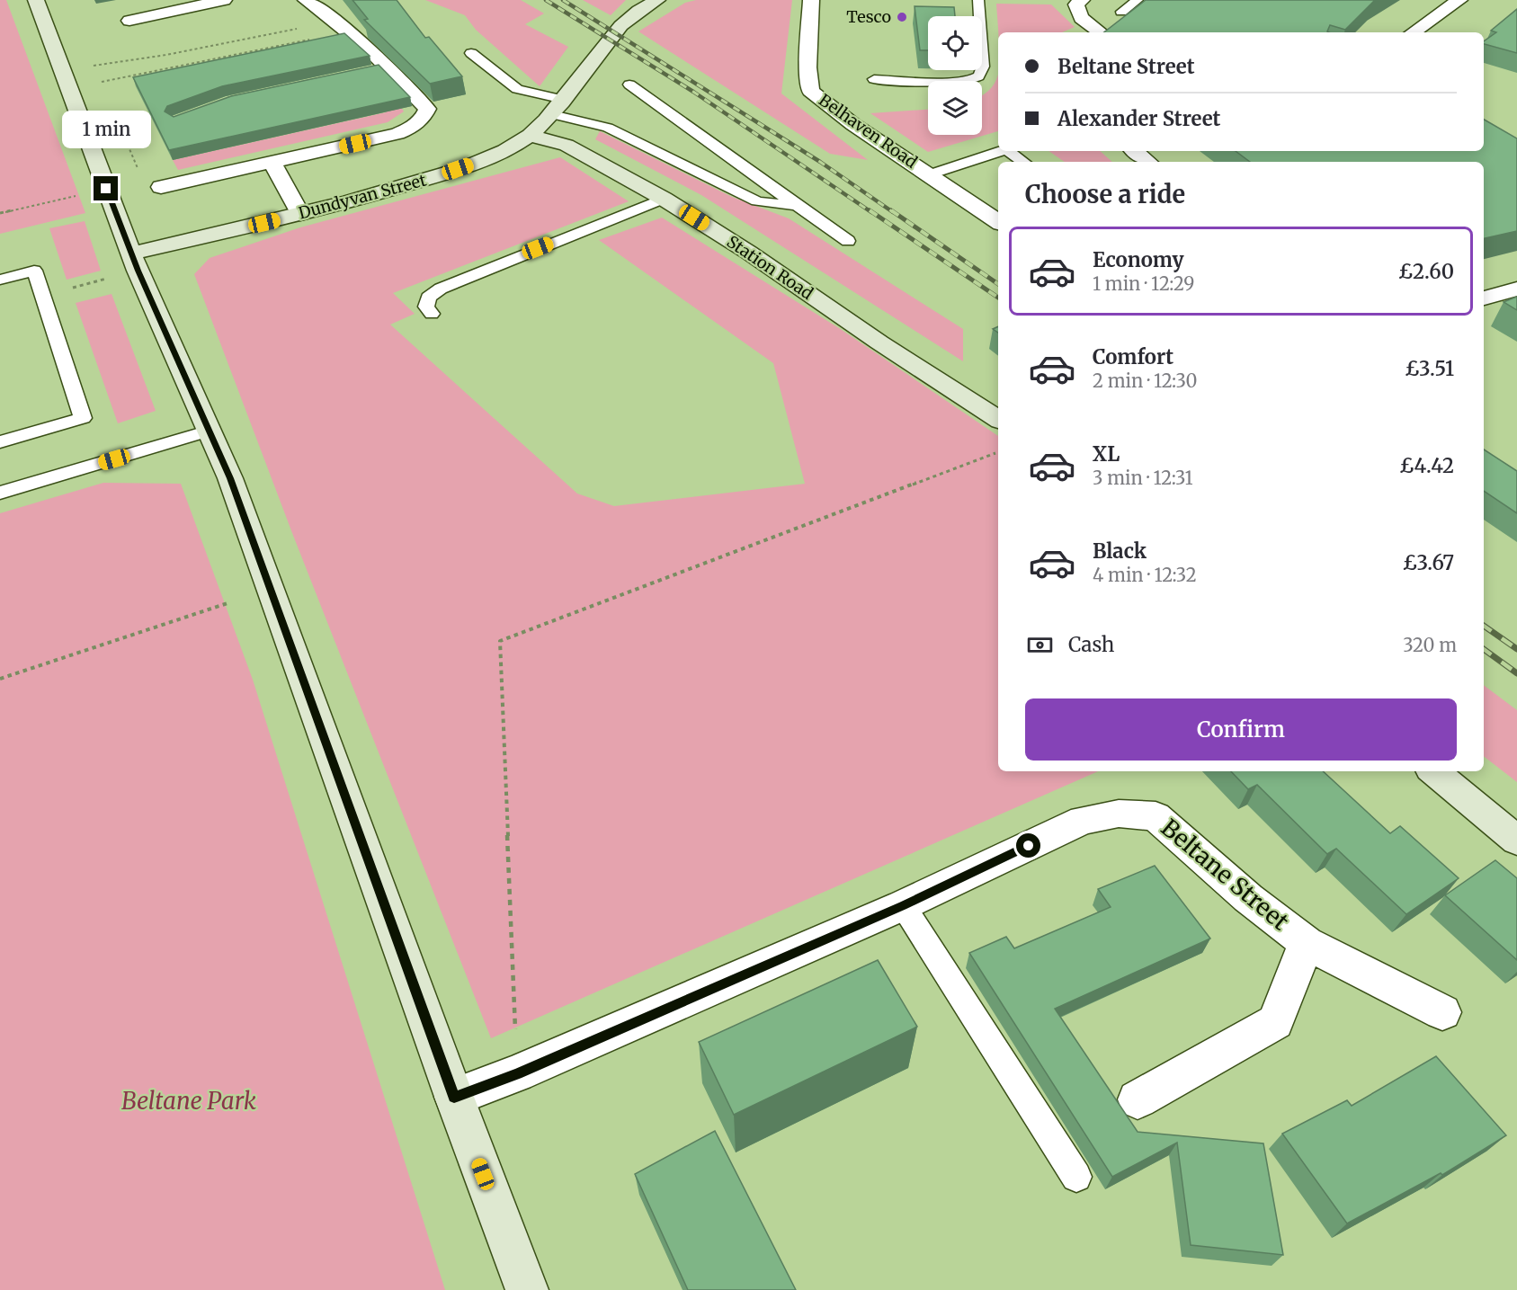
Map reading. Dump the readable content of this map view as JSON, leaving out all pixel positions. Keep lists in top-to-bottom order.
{
  "streets": {
    "street": [
      "Belhaven Road",
      "Dundyvan Street",
      "Station Road",
      "Beltane Street"
    ]
  },
  "crossings": [
    ["Dundyvan Street", "Station Road"]
  ],
  "parks": ["Beltane Park"],
  "places": ["Tesco"],
  "page": {
    "banner": ["Beltane Street", "Alexander Street"],
    "bubble": "1 min",
    "heading": "Choose a ride",
    "list": [
      {
        "name": "Economy",
        "note": "1 min · 12:29",
        "value": "£2.60"
      },
      {
        "name": "Comfort",
        "note": "2 min · 12:30",
        "value": "£3.51"
      },
      {
        "name": "XL",
        "note": "3 min · 12:31",
        "value": "£4.42"
      },
      {
        "name": "Black",
        "note": "4 min · 12:32",
        "value": "£3.67"
      }
    ],
    "pay": ["Cash", "320 m"],
    "buttons": "Confirm"
  }
}
